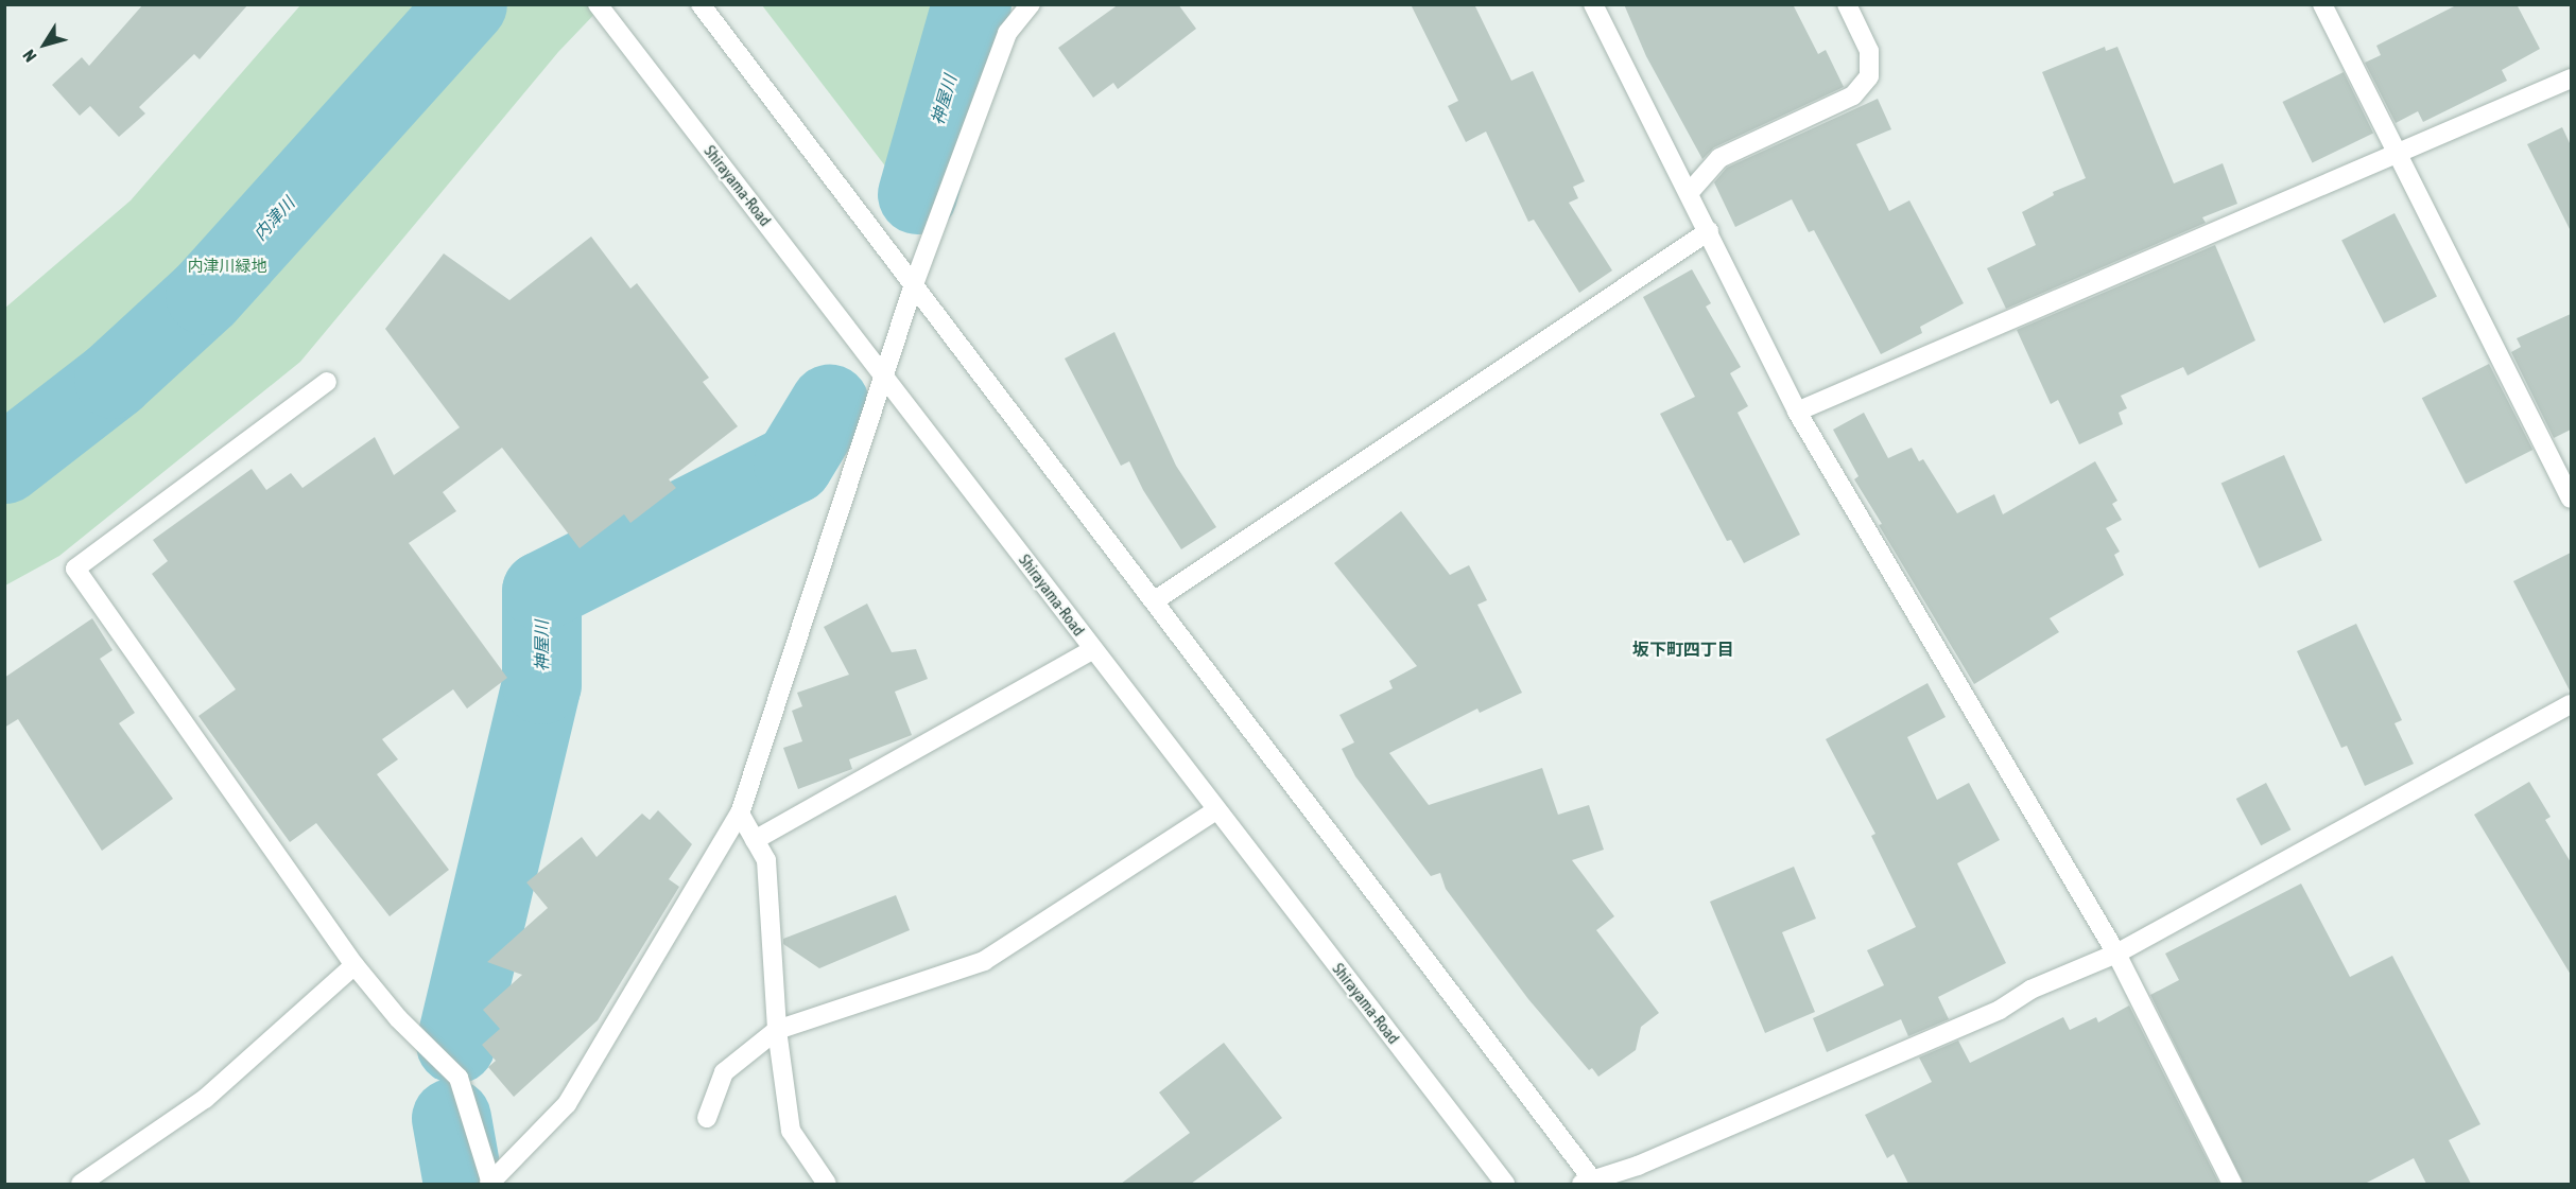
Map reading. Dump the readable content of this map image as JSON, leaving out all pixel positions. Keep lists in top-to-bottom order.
{
  "streets": {
    "street": ["Shirayama-Road"]
  },
  "districts": ["坂下町四丁目"],
  "water": ["神屋川", "内津川"],
  "parks": ["内津川緑地"],
  "north": "bottom left"
}
